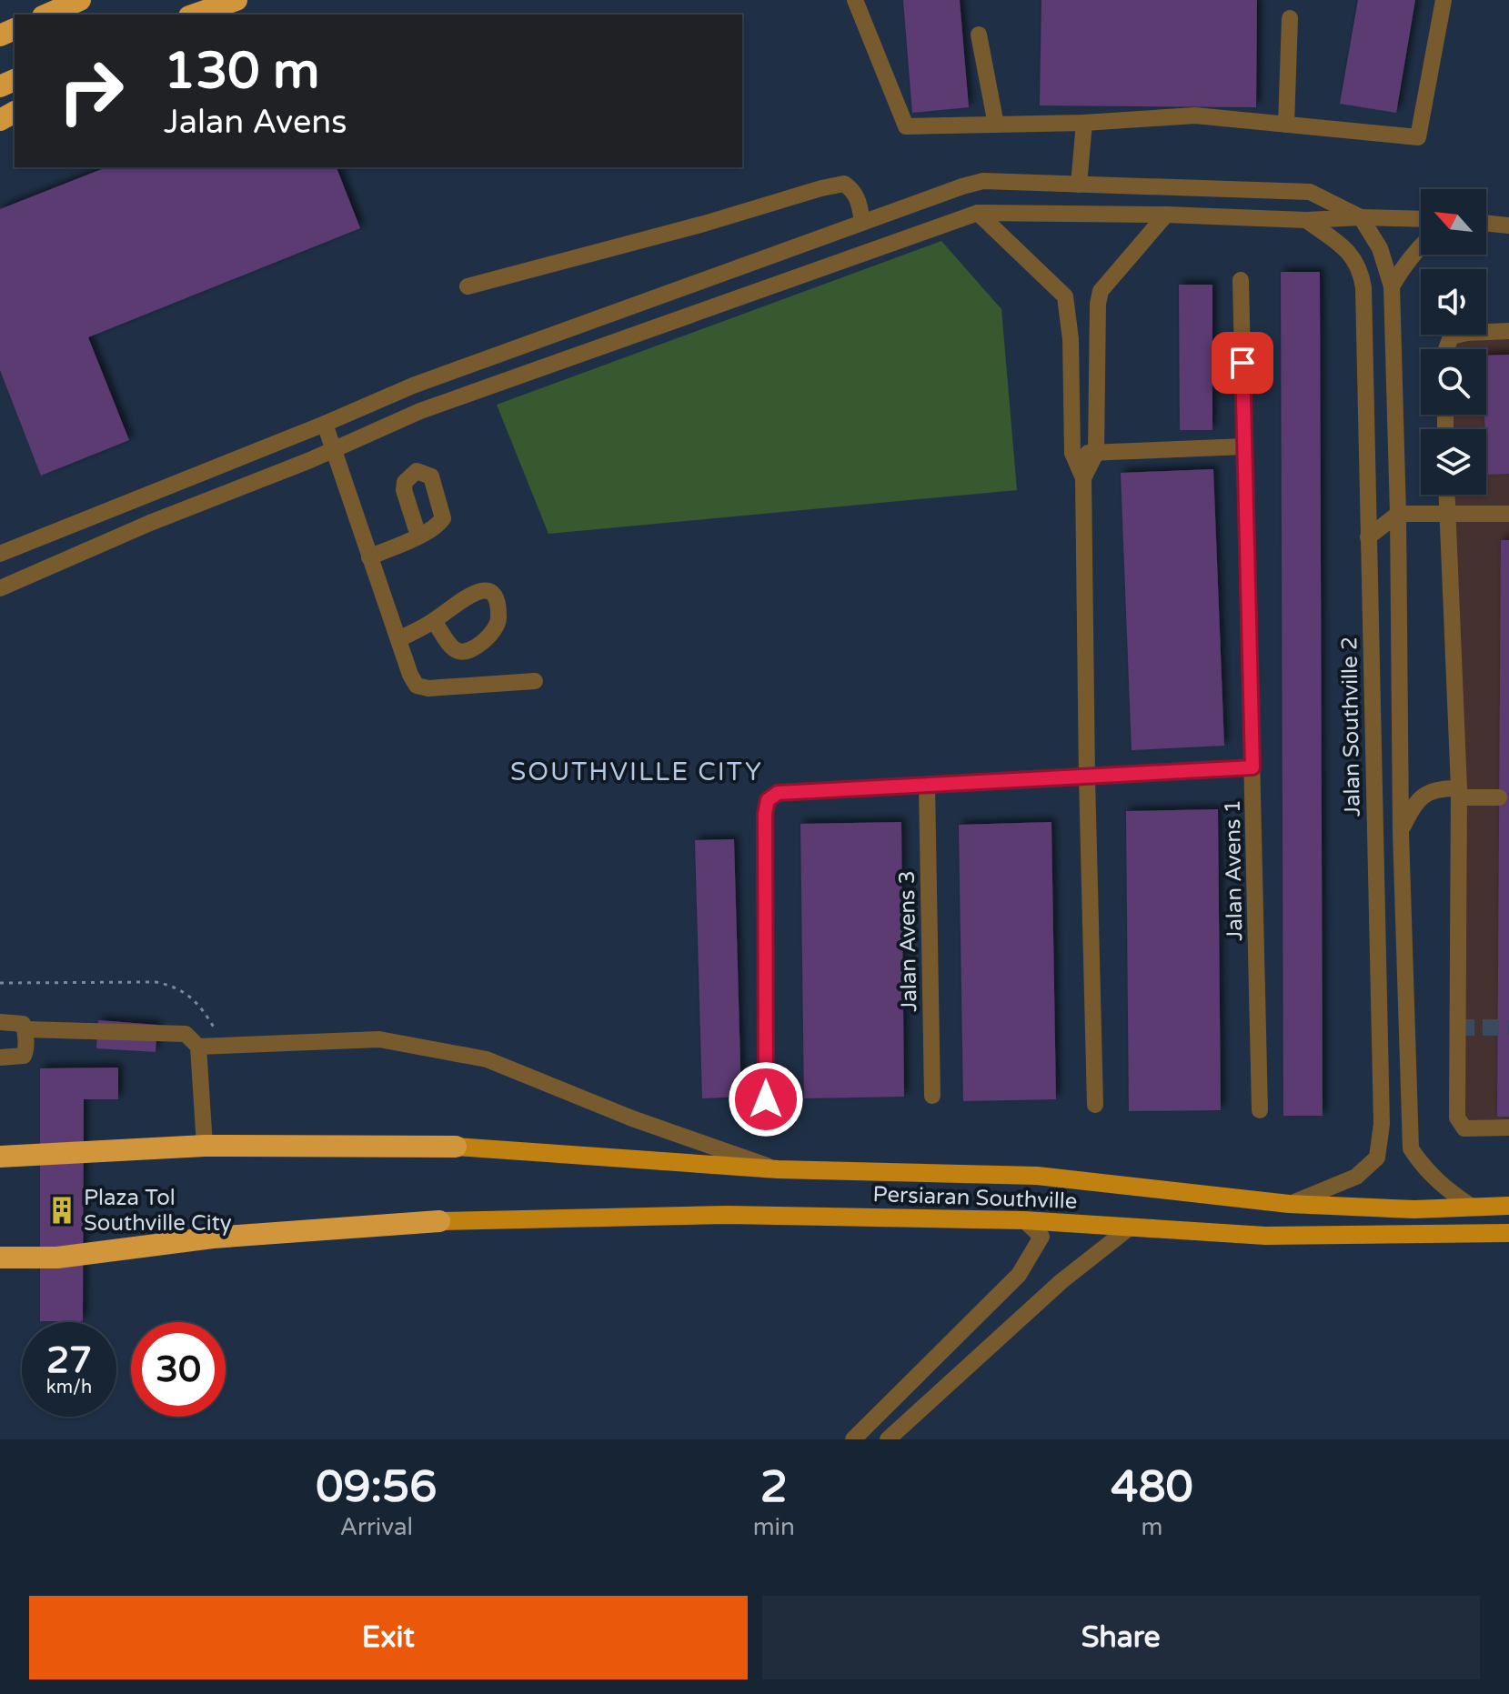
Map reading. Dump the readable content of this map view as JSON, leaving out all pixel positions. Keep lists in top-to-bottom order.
{
  "streets": {
    "main road": ["Persiaran Southville"],
    "street": ["Jalan Southville 2", "Jalan Avens 1", "Jalan Avens 3"]
  },
  "crossings": [
    ["Jalan Southville 2", "Persiaran Southville"]
  ],
  "districts": ["SOUTHVILLE CITY"],
  "places": {
    "building": ["Plaza Tol Southville City"]
  },
  "north": "top left",
  "page": {
    "turn": ["130 m", "Jalan Avens"],
    "speed": "27 km/h",
    "limit": "30",
    "eta": [
      "09:56",
      "Arrival",
      "2",
      "min",
      "480",
      "m"
    ],
    "buttons": ["Exit", "Share"]
  }
}
